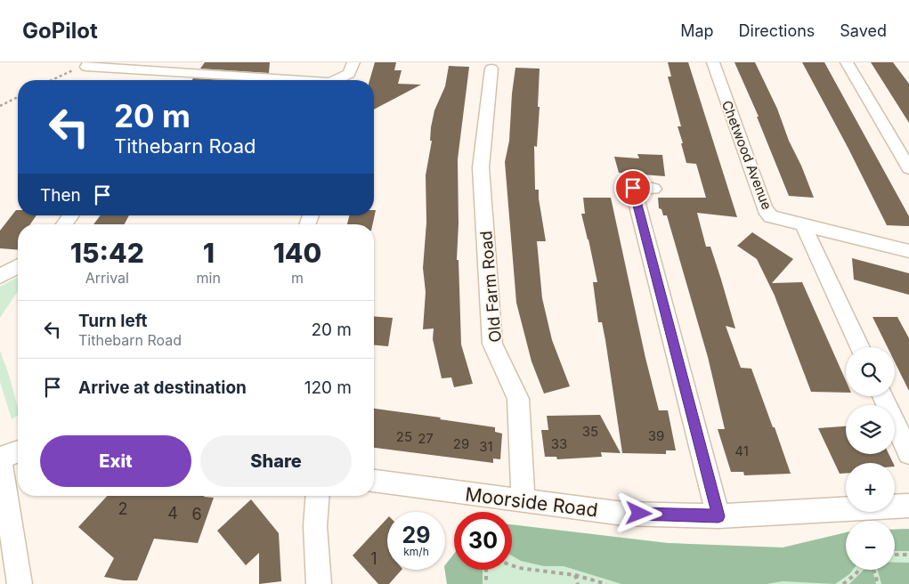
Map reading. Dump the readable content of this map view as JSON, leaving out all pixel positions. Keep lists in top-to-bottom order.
{
  "streets": {
    "street": ["Chetwood Avenue", "Old Farm Road", "Moorside Road"]
  },
  "crossings": [
    ["Old Farm Road", "Moorside Road"]
  ],
  "house_numbers": [
    "35",
    "39",
    "25",
    "27",
    "29",
    "33",
    "31",
    "41",
    "2",
    "4",
    "6",
    "1"
  ],
  "page": {
    "header": "GoPilot",
    "nav": ["Map", "Directions", "Saved"],
    "turn": ["20 m", "Tithebarn Road"],
    "then": "Then",
    "eta": [
      "15:42",
      "Arrival",
      "1",
      "min",
      "140",
      "m"
    ],
    "list": [
      {
        "name": "Turn left",
        "note": "Tithebarn Road",
        "value": "20 m"
      },
      {
        "name": "Arrive at destination",
        "value": "120 m"
      }
    ],
    "map_buttons": ["+", "−"],
    "buttons": ["Exit", "Share"],
    "speed": "29 km/h",
    "limit": "30"
  }
}
